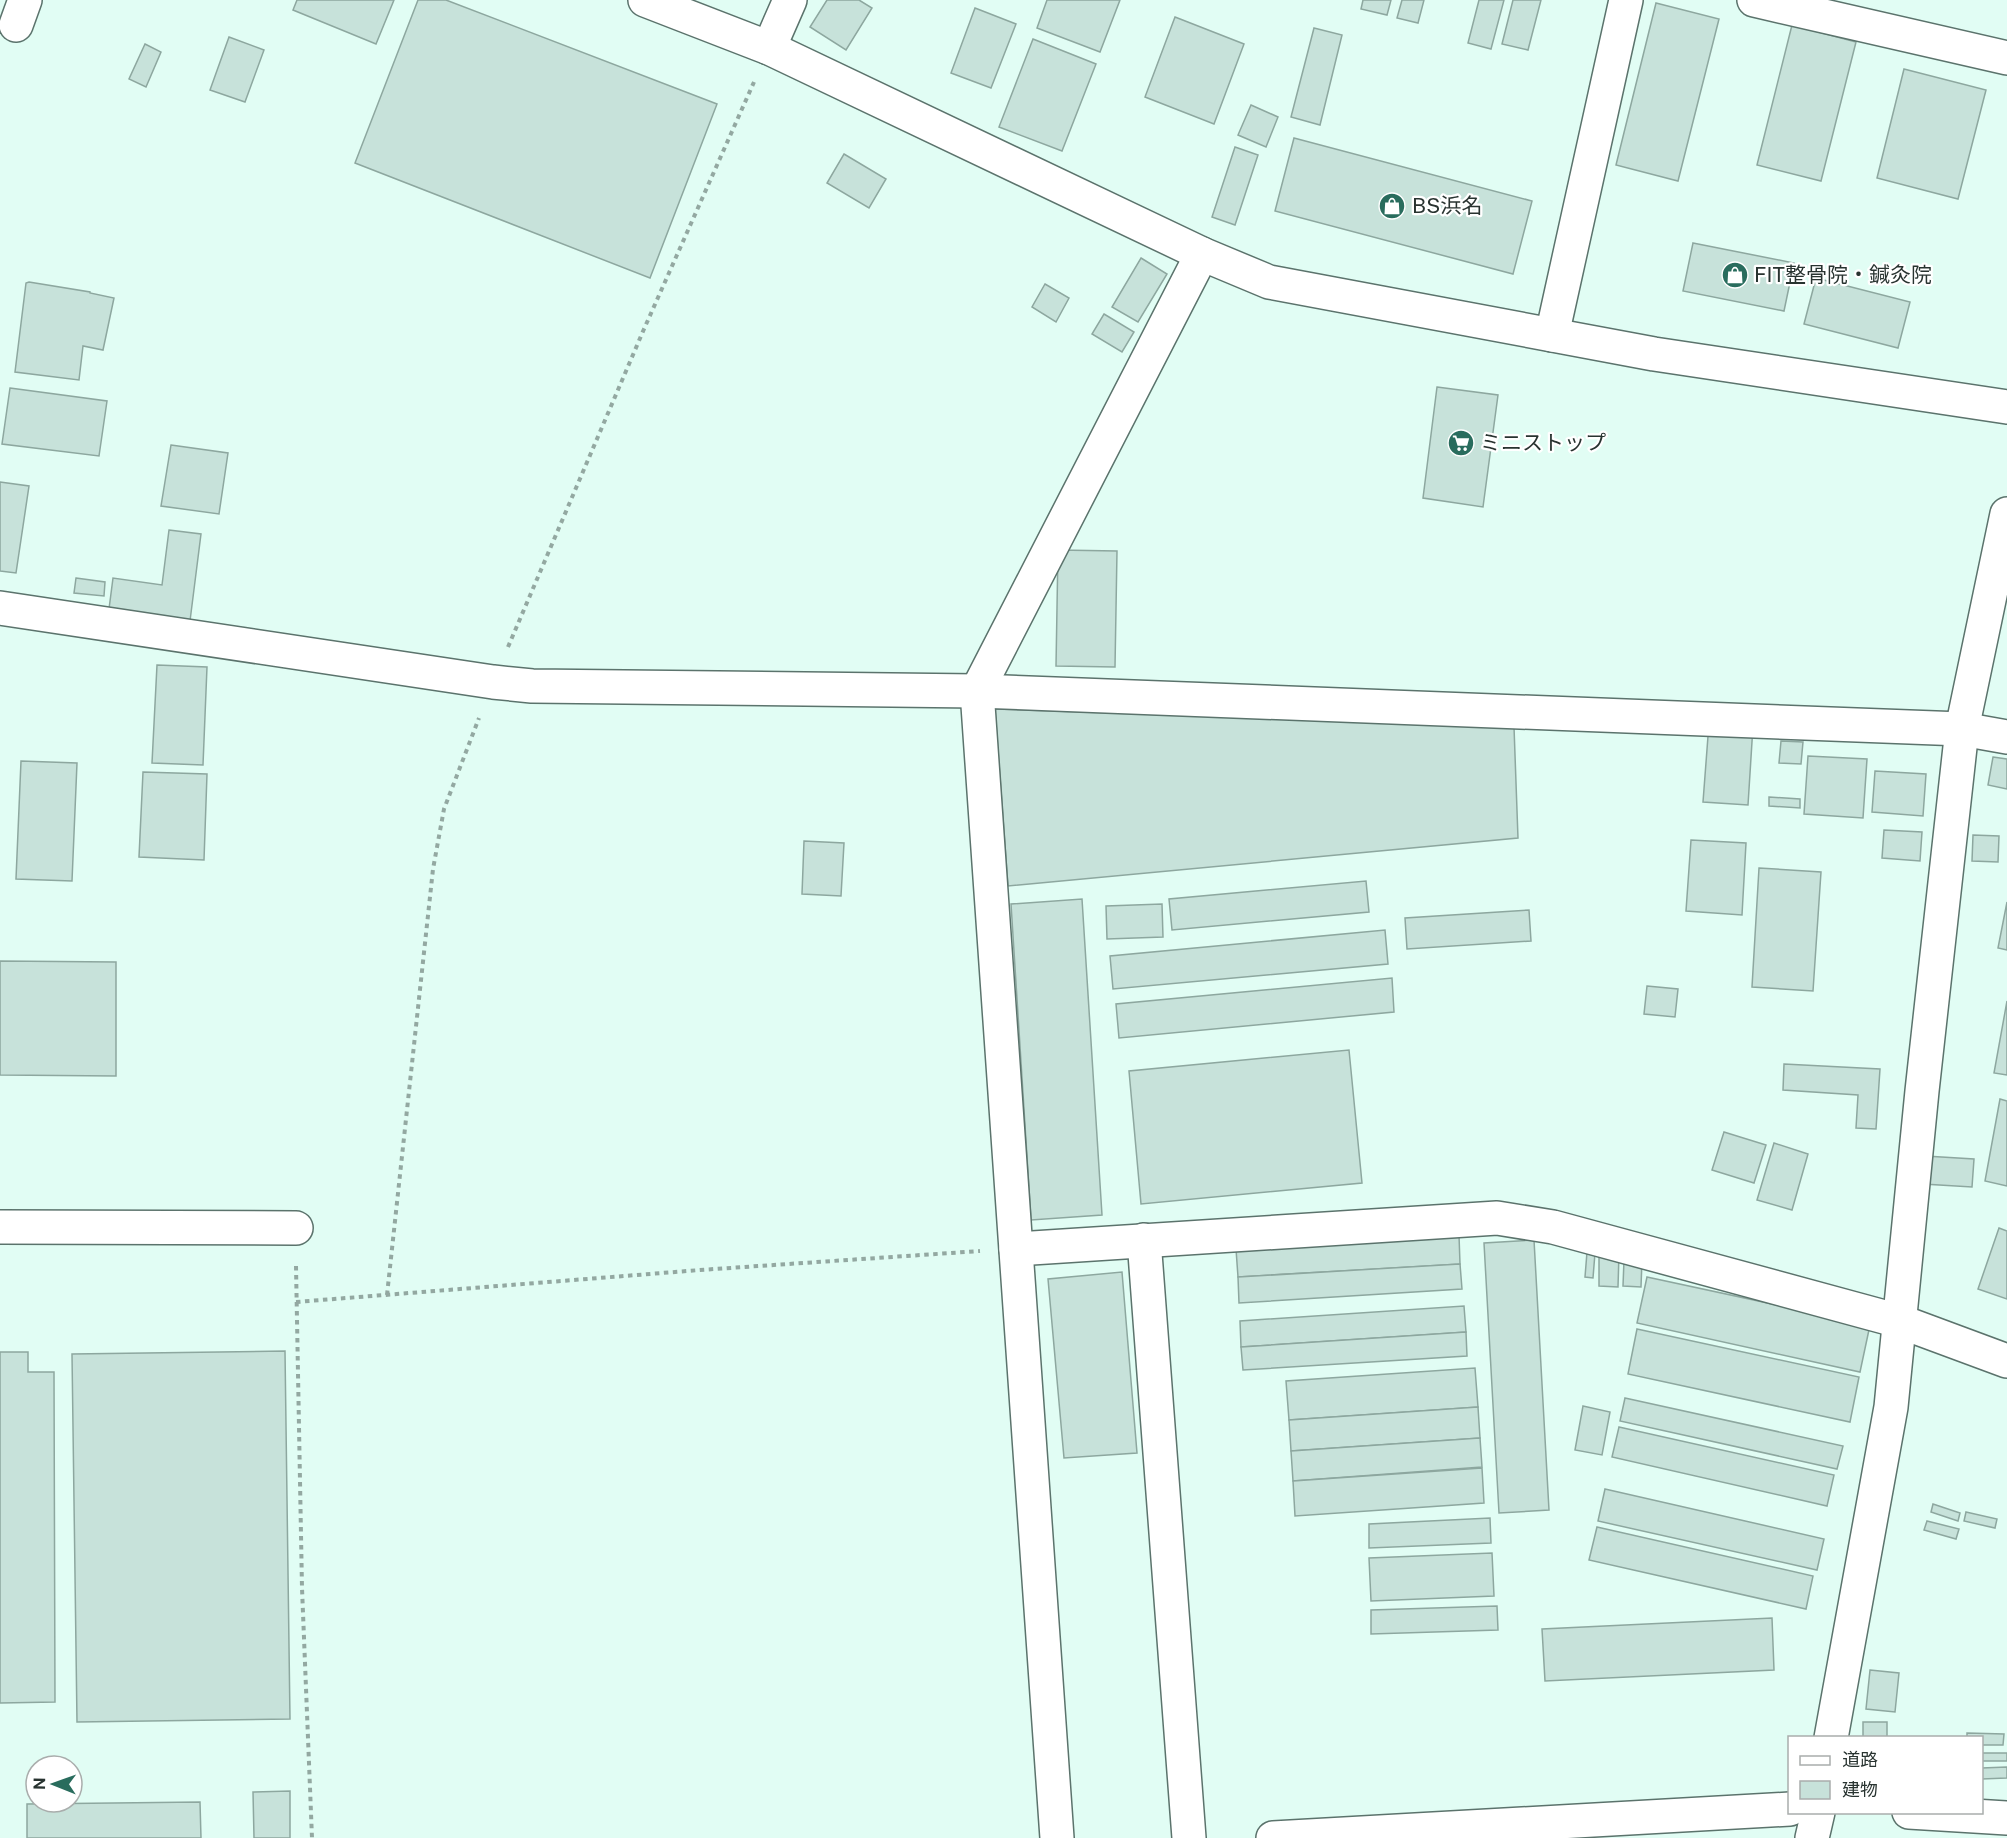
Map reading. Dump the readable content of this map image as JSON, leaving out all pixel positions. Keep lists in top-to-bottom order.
{
  "places": {
    "shop": ["BS浜名", "FIT整骨院・鍼灸院"],
    "supermarket": ["ミニストップ"]
  },
  "legend": ["道路", "建物"],
  "north": "left"
}
